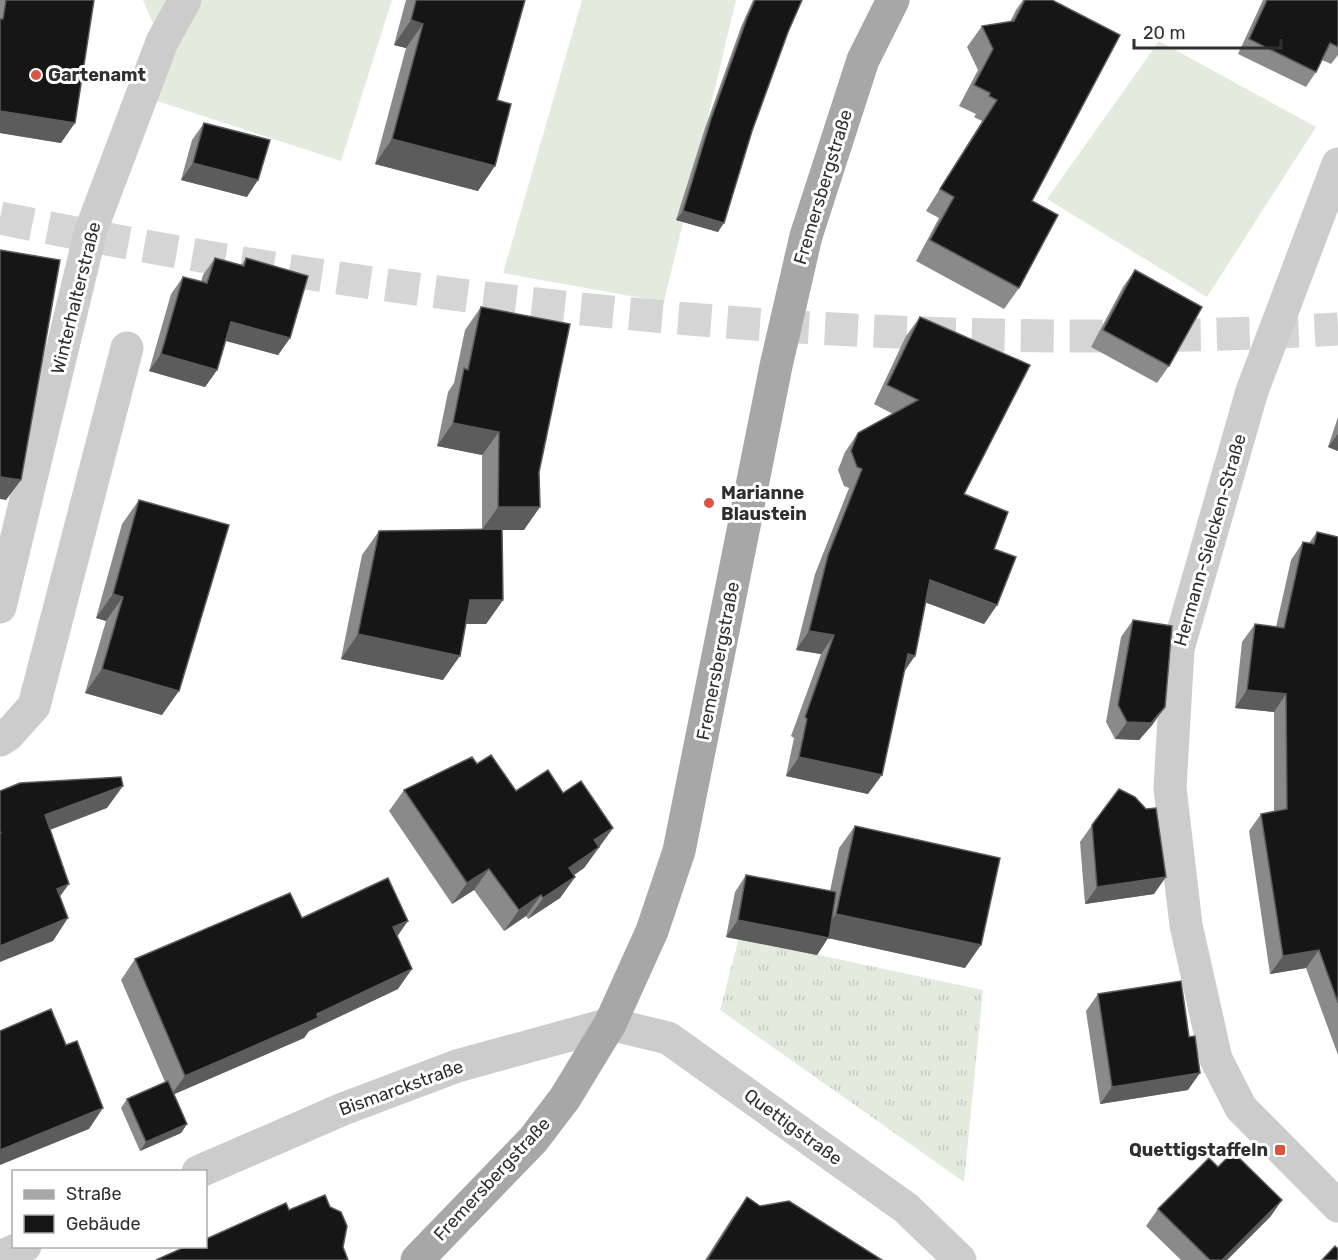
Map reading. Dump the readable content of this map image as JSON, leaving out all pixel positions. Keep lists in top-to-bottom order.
{
  "streets": {
    "main road": ["Fremersbergstraße"],
    "street": [
      "Winterhalterstraße",
      "Hermann-Sielcken-Straße",
      "Bismarckstraße",
      "Quettigstraße"
    ]
  },
  "crossings": [
    ["Fremersbergstraße", "Bismarckstraße"],
    ["Fremersbergstraße", "Quettigstraße"],
    ["Bismarckstraße", "Quettigstraße"]
  ],
  "places": {
    "other": ["Gartenamt", "Marianne Blaustein"],
    "transit": ["Quettigstaffeln"]
  },
  "legend": ["Straße", "Gebäude"],
  "scale_bar": "20 m"
}
